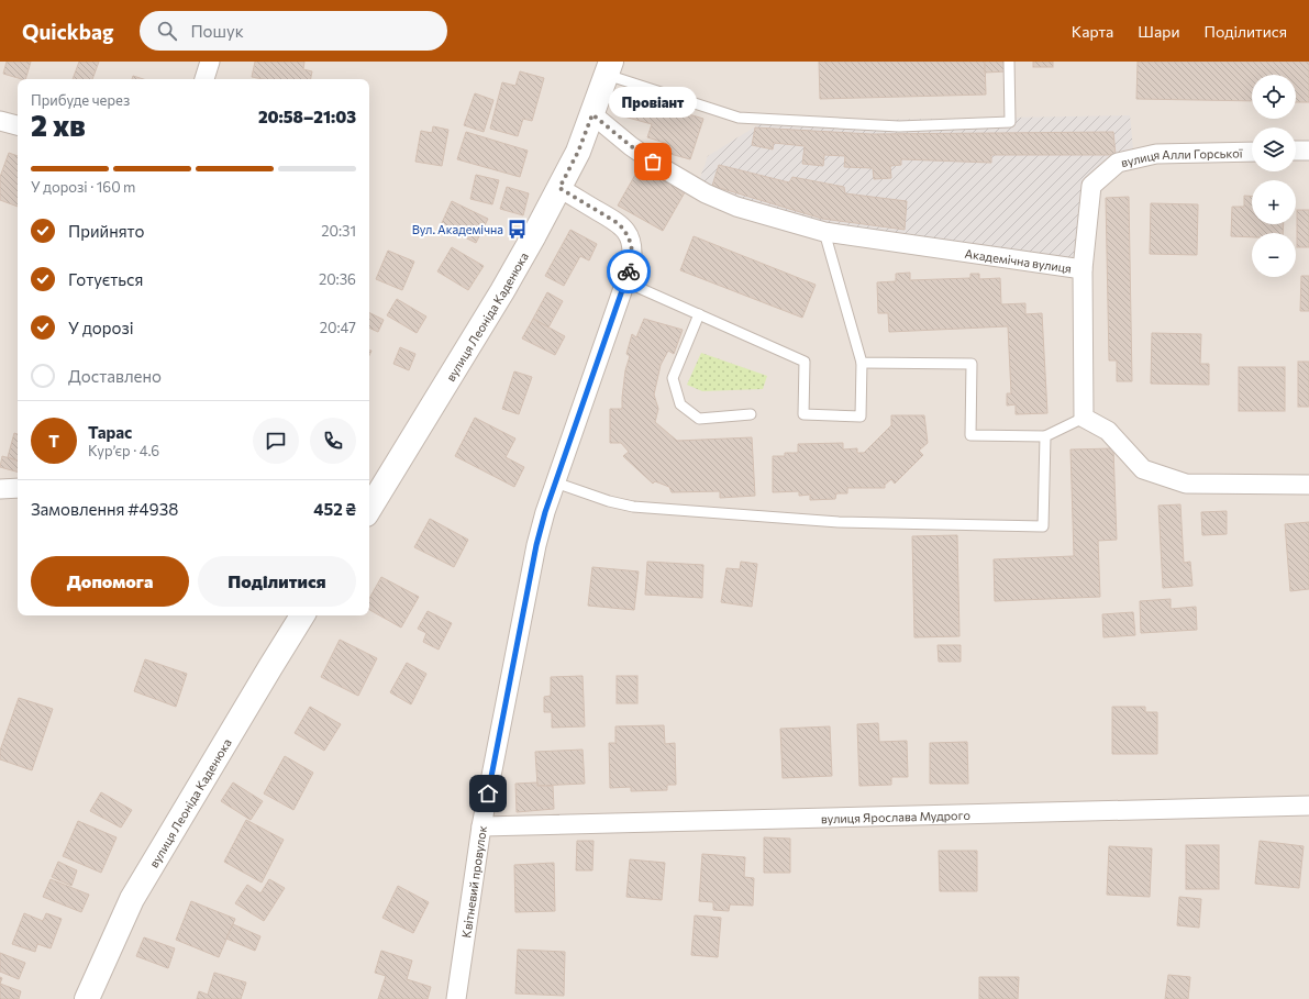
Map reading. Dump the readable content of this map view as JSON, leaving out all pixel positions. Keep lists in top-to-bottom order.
{
  "streets": {
    "street": [
      "вулиця Алли Горської",
      "Академічна вулиця",
      "вулиця Леоніда Каденюка",
      "вулиця Ярослава Мудрого",
      "Квітневий провулок"
    ]
  },
  "crossings": [
    ["вулиця Алли Горської", "Академічна вулиця"],
    ["Академічна вулиця", "вулиця Леоніда Каденюка"],
    ["вулиця Леоніда Каденюка", "Квітневий провулок"],
    ["вулиця Ярослава Мудрого", "Квітневий провулок"]
  ],
  "places": {
    "other": ["Провіант"],
    "bus stop": ["Вул. Академічна"]
  },
  "page": {
    "header": "Quickbag",
    "search": "Пошук",
    "nav": ["Карта", "Шари", "Поділитися"],
    "map_buttons": ["+", "−"],
    "heading": ["2 хв", "Прибуде через", "20:58–21:03"],
    "panel": [
      "Тарас",
      "Кур’єр · 4.6",
      "Замовлення #4938",
      "452 ₴"
    ],
    "bubble": "Провіант",
    "bar": "У дорозі · 160 m",
    "list": [
      ["Прийнято", "20:31"],
      ["Готується", "20:36"],
      ["У дорозі", "20:47"],
      "Доставлено"
    ],
    "round": "Т",
    "buttons": ["Допомога", "Поділитися"]
  }
}
